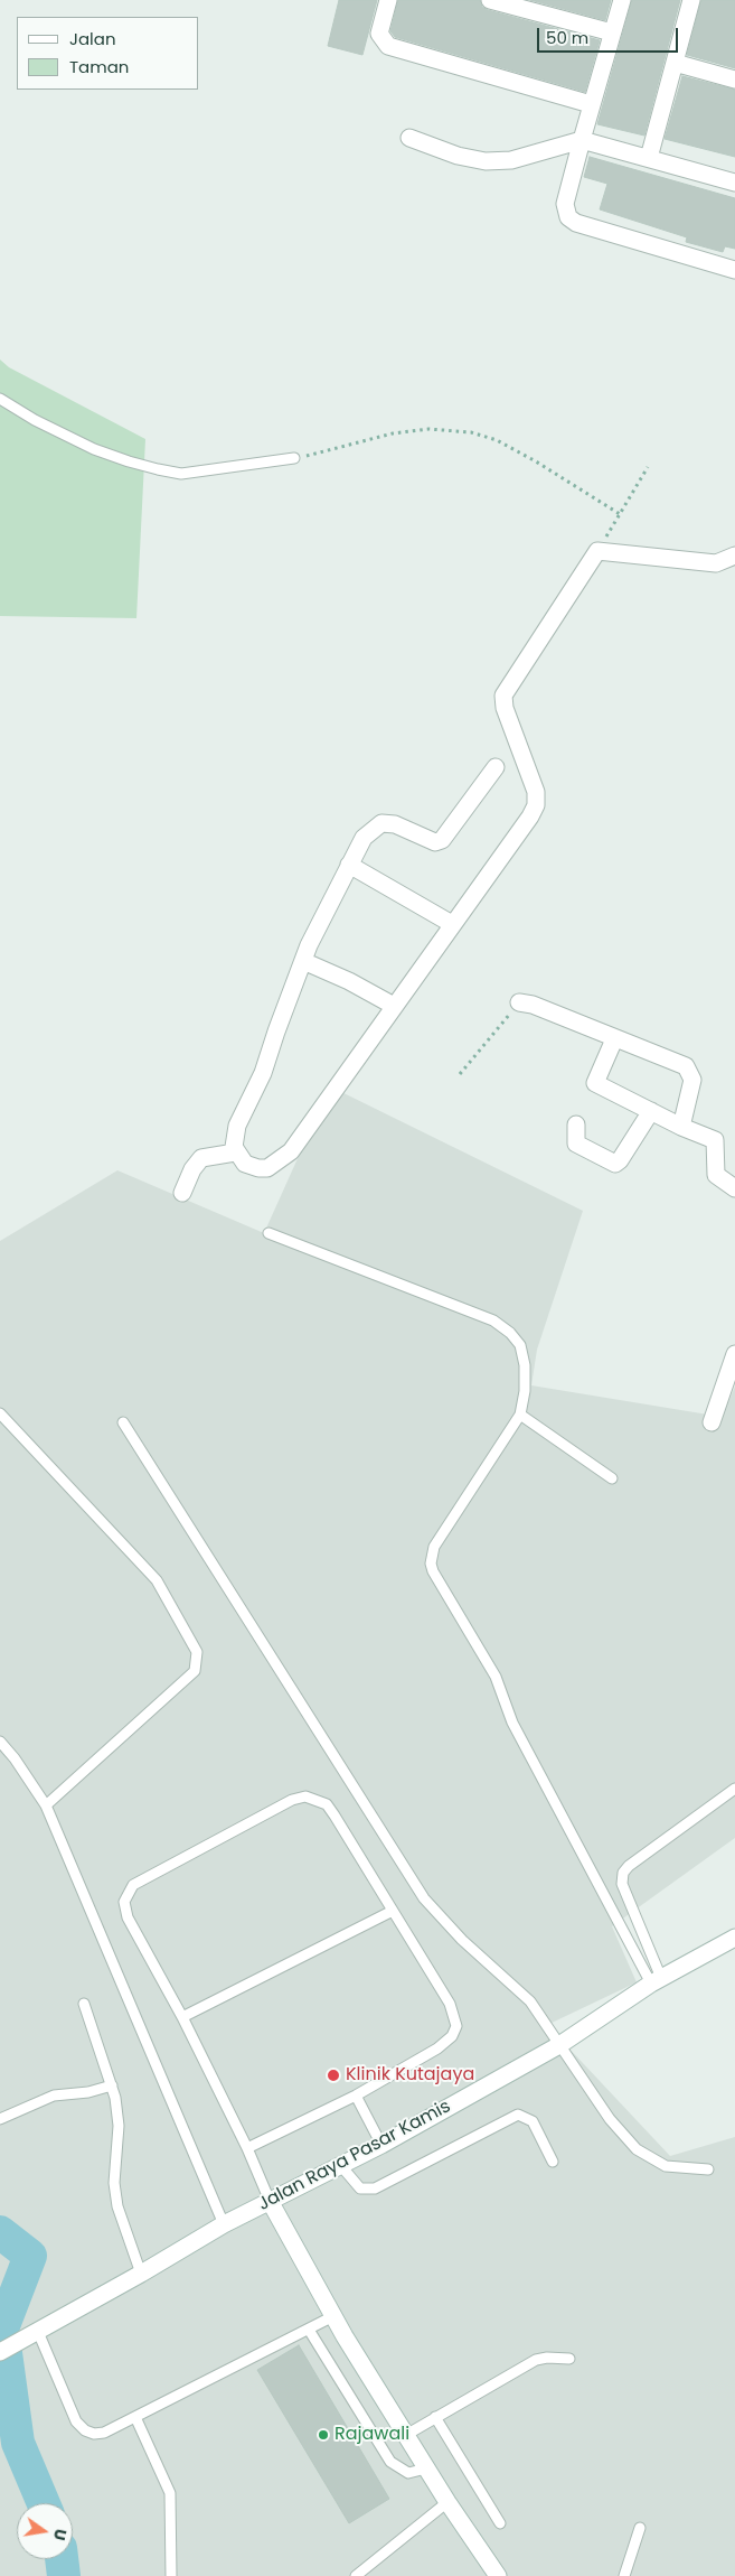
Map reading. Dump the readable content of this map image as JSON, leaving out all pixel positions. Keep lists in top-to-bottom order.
{
  "streets": {
    "street": ["Jalan Raya Pasar Kamis"]
  },
  "places": ["Klinik Kutajaya", "Rajawali"],
  "legend": ["Jalan", "Taman"],
  "scale_bar": "50 m",
  "north": "right"
}
